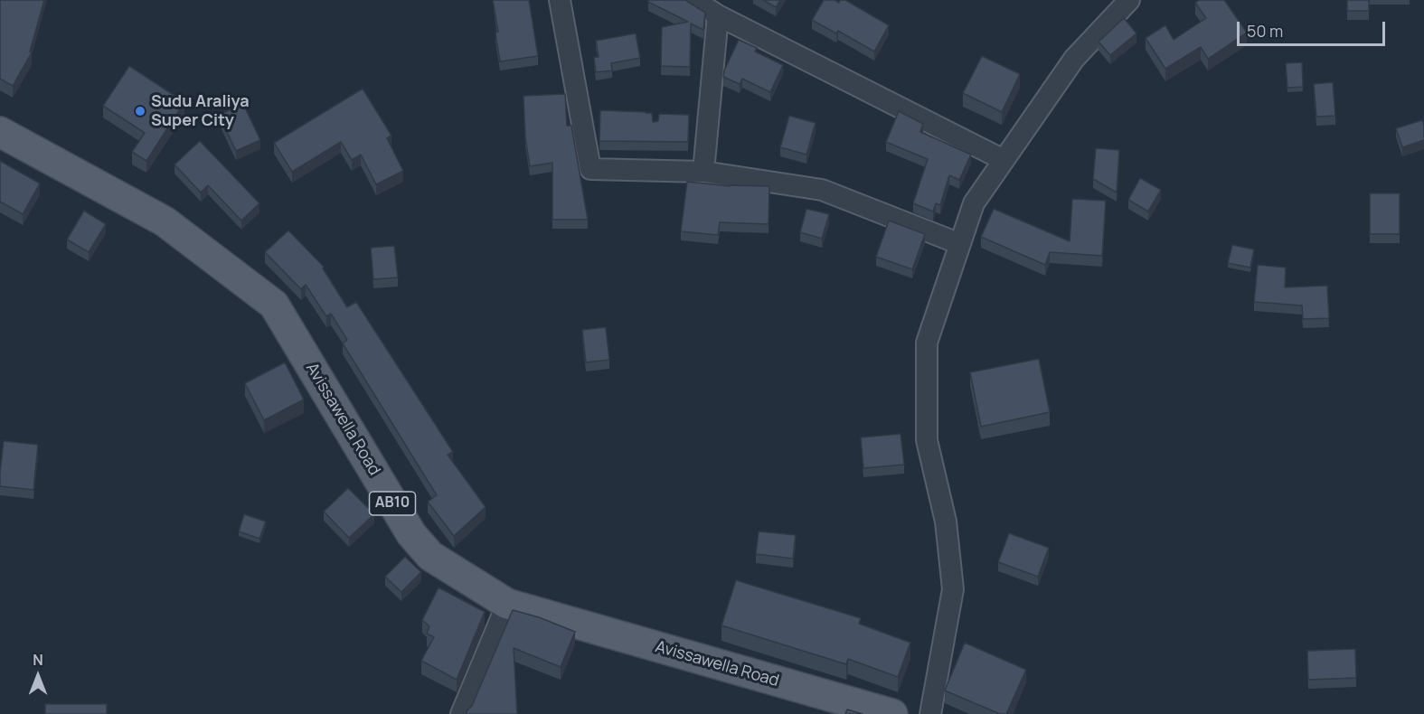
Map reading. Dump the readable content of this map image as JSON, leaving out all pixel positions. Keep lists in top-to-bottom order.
{
  "streets": {
    "main road": ["Avissawella Road", "AB10"]
  },
  "places": ["Sudu Araliya Super City"],
  "scale_bar": "50 m",
  "north": "top"
}
